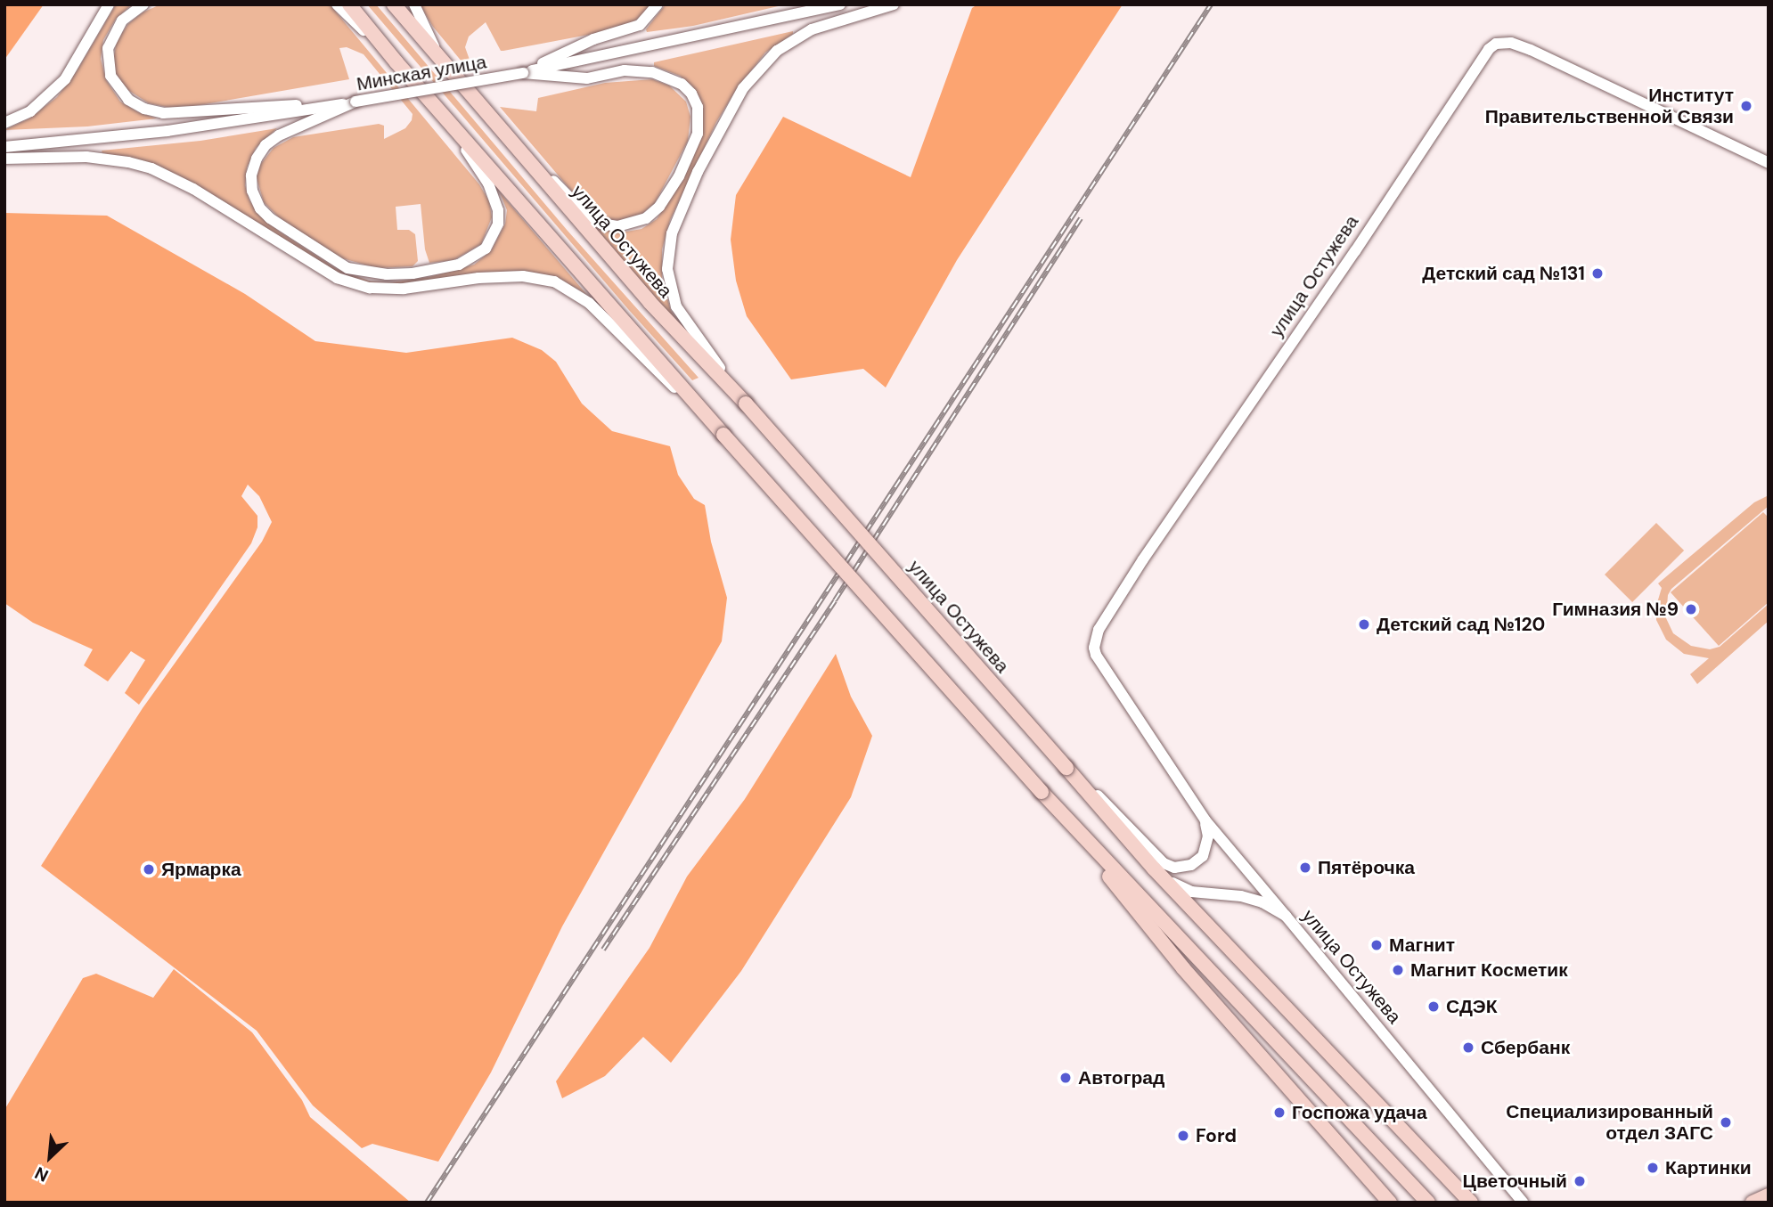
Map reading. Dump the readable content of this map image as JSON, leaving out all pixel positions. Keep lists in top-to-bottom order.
{
  "streets": {
    "main road": ["улица Остужева"],
    "street": ["Минская улица"]
  },
  "places": [
    "Институт Правительственной Связи",
    "Детский сад №131",
    "Гимназия №9",
    "Детский сад №120",
    "Пятёрочка",
    "Ярмарка",
    "Магнит",
    "Магнит Косметик",
    "СДЭК",
    "Сбербанк",
    "Автоград",
    "Госпожа удача",
    "Специализированный отдел ЗАГС",
    "Ford",
    "Картинки",
    "Цветочный"
  ],
  "north": "bottom left"
}
